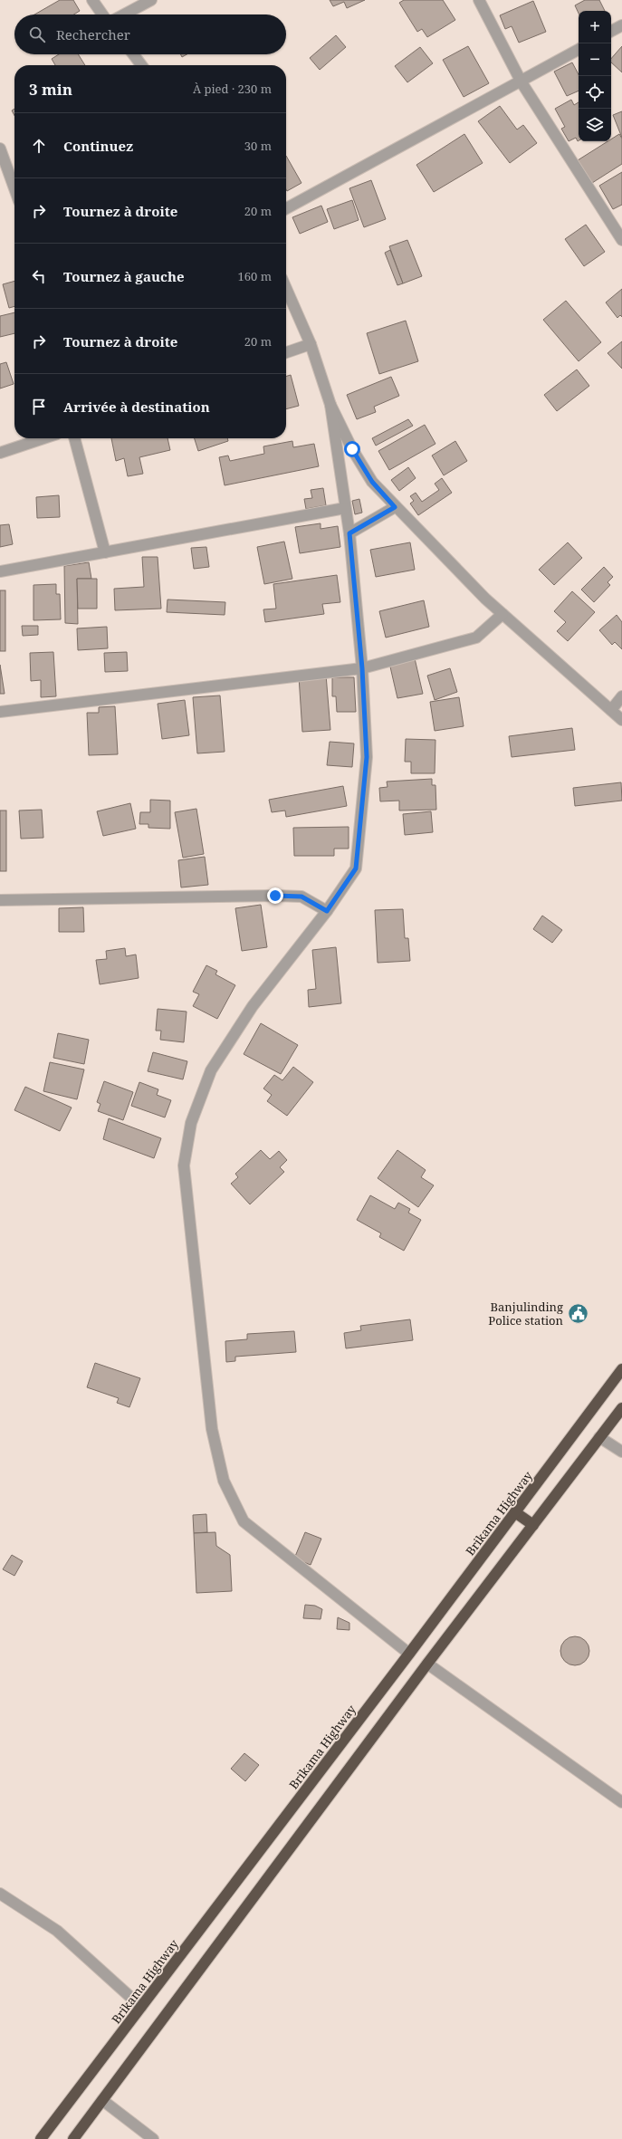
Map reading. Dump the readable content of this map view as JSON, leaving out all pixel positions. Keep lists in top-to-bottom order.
{
  "streets": {
    "highway": ["Brikama Highway"]
  },
  "places": {
    "public building": ["Banjulinding Police station"]
  },
  "page": {
    "map_buttons": ["+", "−"],
    "search": "Rechercher",
    "heading": ["3 min", "À pied · 230 m"],
    "list": [
      ["Continuez", "30 m"],
      ["Tournez à droite", "20 m"],
      ["Tournez à gauche", "160 m"],
      ["Tournez à droite", "20 m"],
      "Arrivée à destination"
    ]
  }
}
